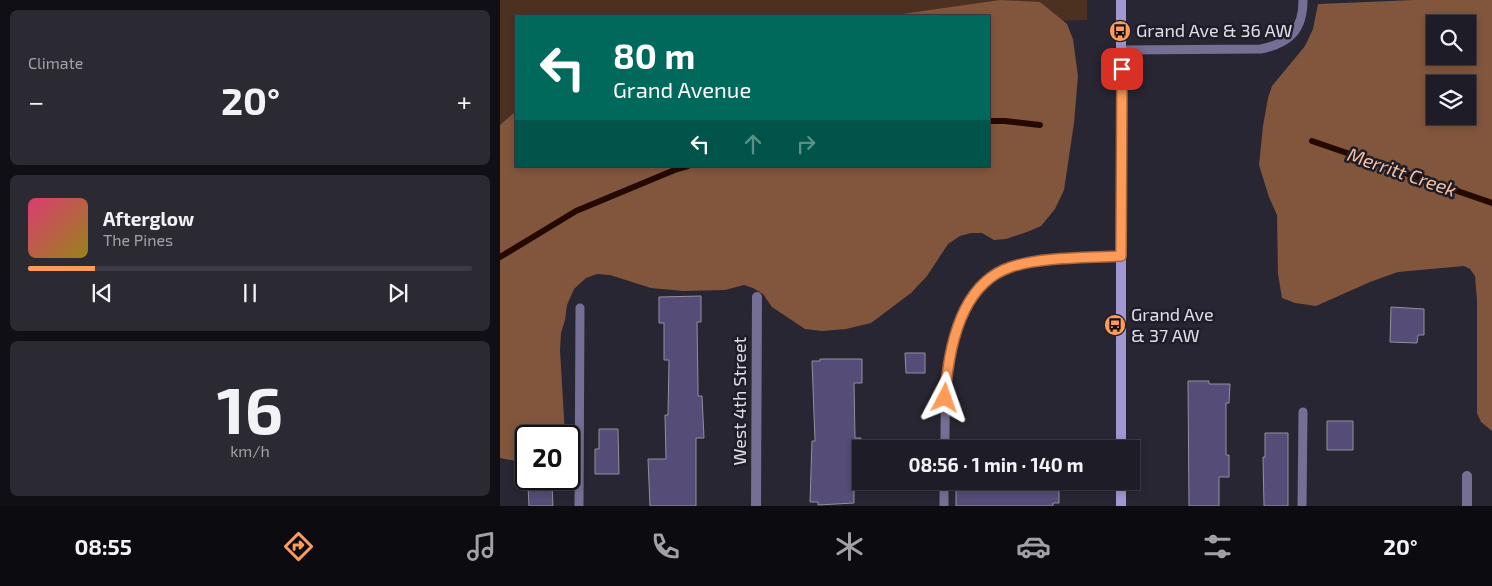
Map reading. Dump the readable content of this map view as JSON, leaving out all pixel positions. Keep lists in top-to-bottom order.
{
  "streets": {
    "street": ["West 4th Street"]
  },
  "water": ["Merritt Creek"],
  "places": {
    "bus stop": ["Grand Ave & 36 AW", "Grand Ave & 37 AW"]
  },
  "page": {
    "tile": [
      "Climate",
      ["16", "km/h"]
    ],
    "turn": ["80 m", "Grand Avenue"],
    "heat": ["−", "20°", "+"],
    "song": ["Afterglow", "The Pines"],
    "limit": "20",
    "trip": "08:56 · 1 min · 140 m",
    "tabs": ["08:55", "20°"]
  }
}
